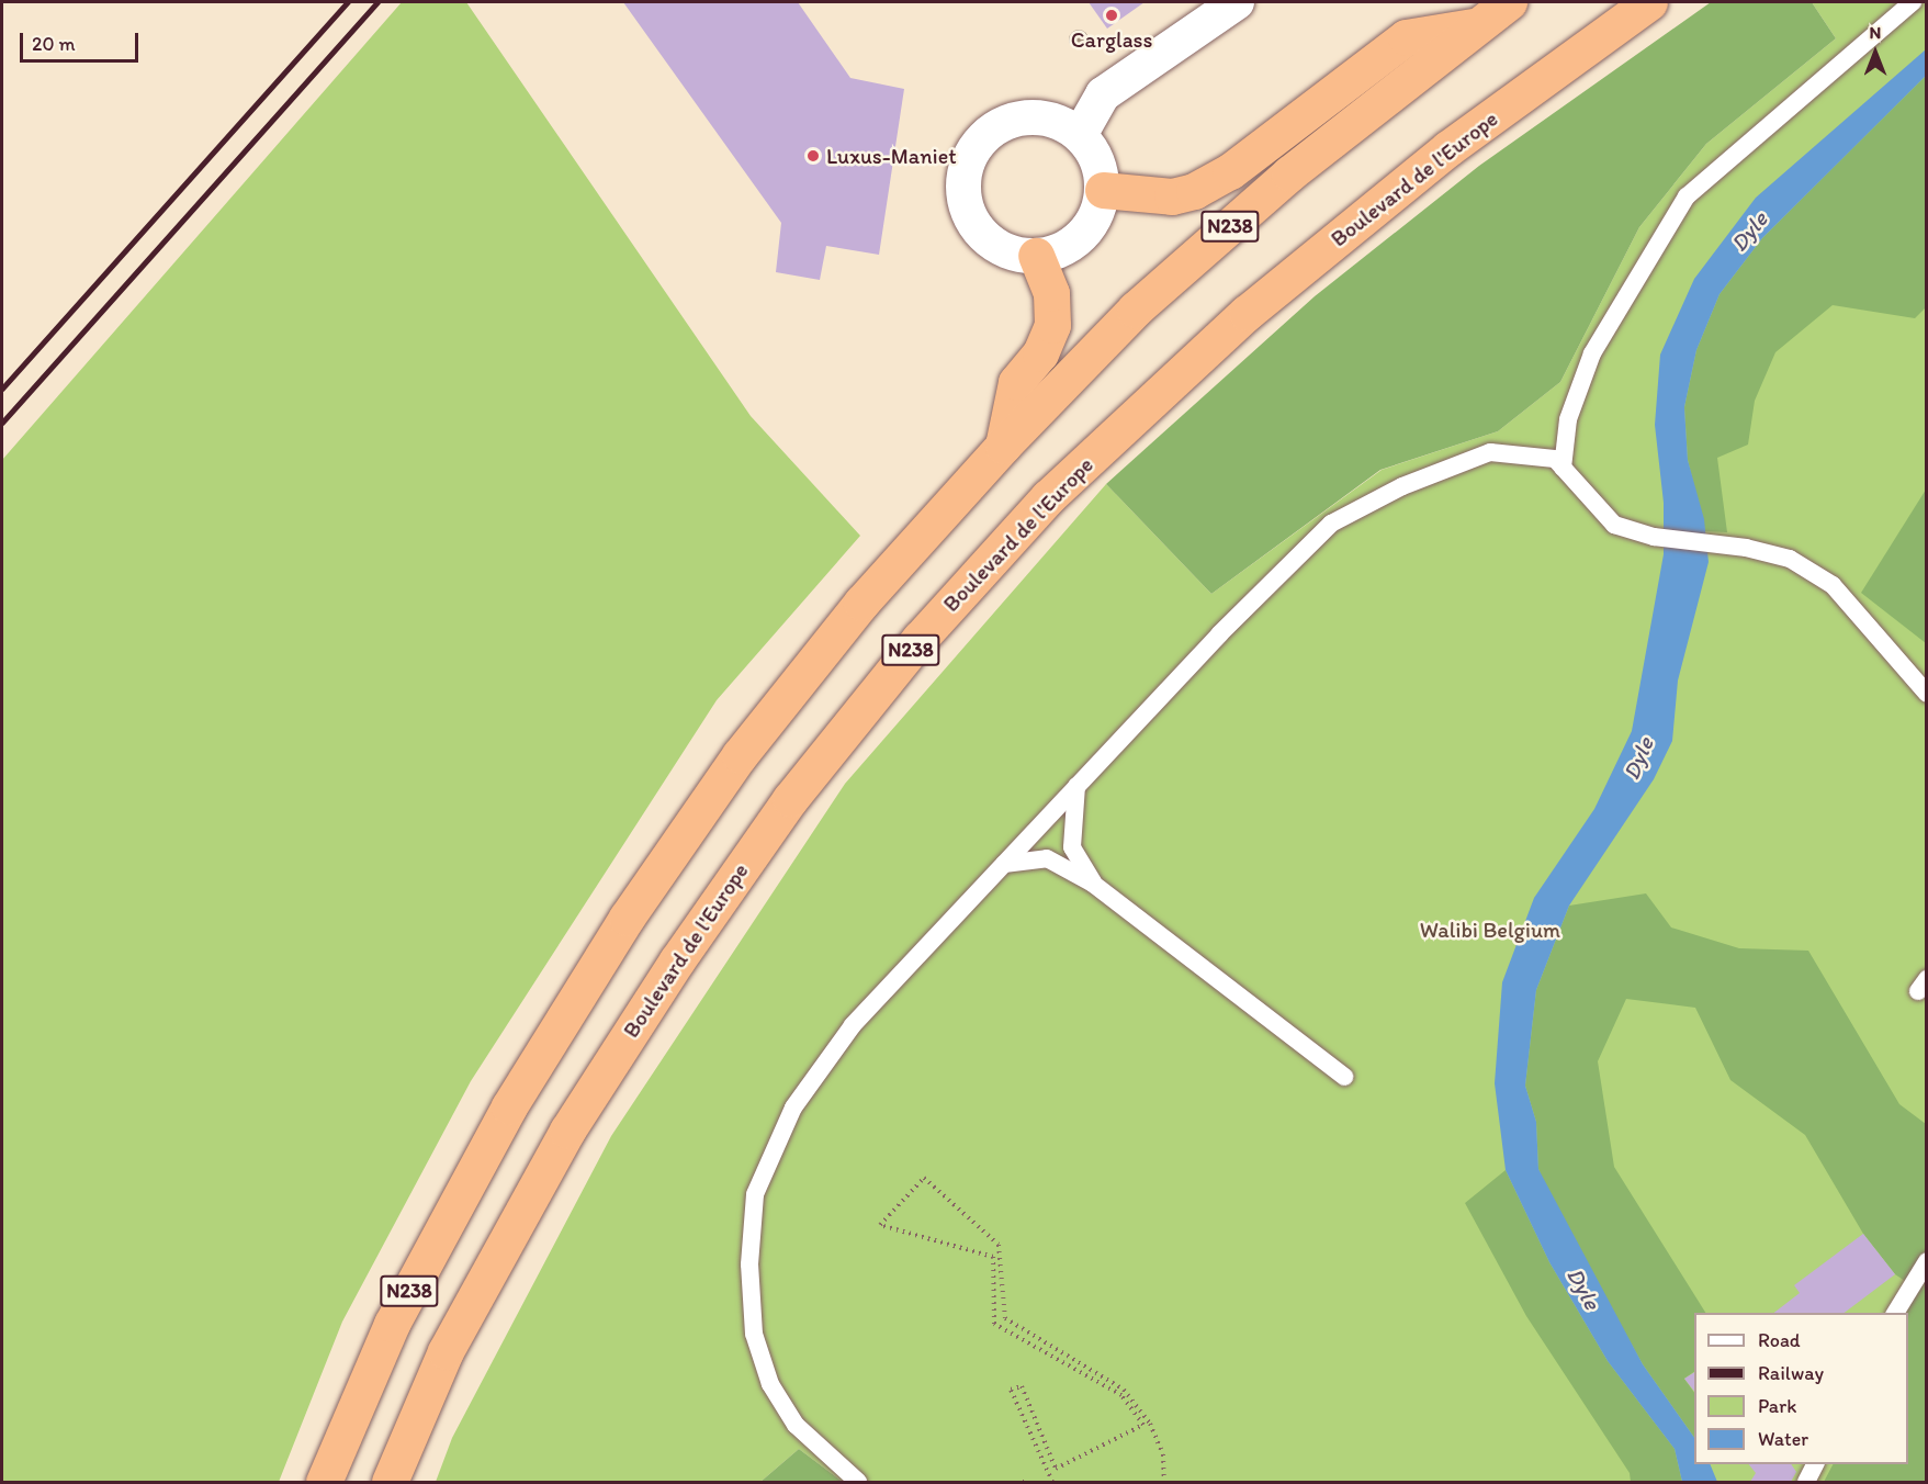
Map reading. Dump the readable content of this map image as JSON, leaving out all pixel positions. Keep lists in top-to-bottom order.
{
  "streets": {
    "highway": ["Boulevard de l'Europe", "N238"]
  },
  "water": ["Dyle"],
  "parks": ["Walibi Belgium"],
  "places": ["Carglass", "Luxus-Maniet"],
  "legend": [
    "Road",
    "Railway",
    "Park",
    "Water"
  ],
  "scale_bar": "20 m",
  "north": "top"
}
